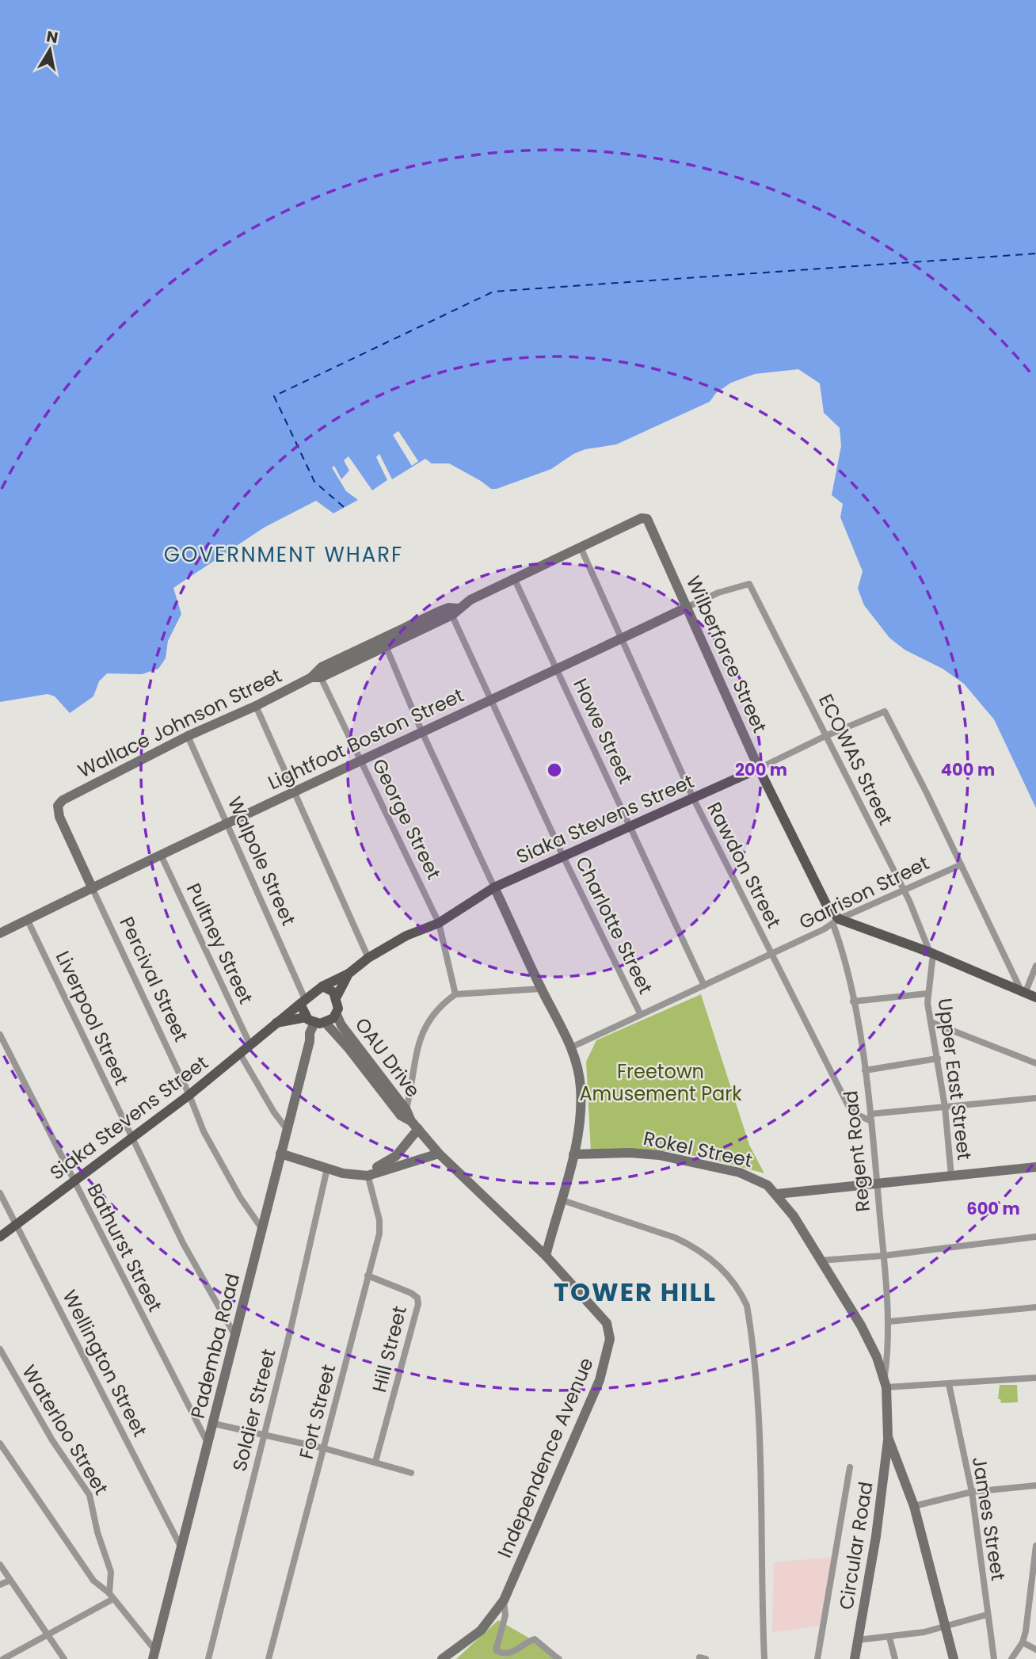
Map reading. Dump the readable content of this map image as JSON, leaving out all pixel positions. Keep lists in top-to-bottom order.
{
  "streets": {
    "main road": [
      "Wilberforce Street",
      "Wallace Johnson Street",
      "Lightfoot Boston Street",
      "Siaka Stevens Street",
      "Percival Street",
      "OAU Drive",
      "Rokel Street",
      "Regent Road",
      "Pademba Road",
      "Independence Avenue",
      "Circular Road"
    ],
    "street": [
      "Howe Street",
      "ECOWAS Street",
      "George Street",
      "Walpole Street",
      "Rawdon Street",
      "Garrison Street",
      "Charlotte Street",
      "Pultney Street",
      "Liverpool Street",
      "Upper East Street",
      "Bathurst Street",
      "Hill Street",
      "Wellington Street",
      "Soldier Street",
      "Fort Street",
      "Waterloo Street",
      "James Street"
    ]
  },
  "crossings": [
    ["Wilberforce Street", "Wallace Johnson Street"],
    ["Wilberforce Street", "Lightfoot Boston Street"],
    ["Wilberforce Street", "Siaka Stevens Street"],
    ["Wilberforce Street", "Garrison Street"],
    ["Wilberforce Street", "Regent Road"],
    ["Wallace Johnson Street", "Howe Street"],
    ["Wallace Johnson Street", "George Street"],
    ["Wallace Johnson Street", "Walpole Street"],
    ["Wallace Johnson Street", "Rawdon Street"],
    ["Wallace Johnson Street", "Charlotte Street"],
    ["Wallace Johnson Street", "Percival Street"],
    ["Howe Street", "Lightfoot Boston Street"],
    ["Howe Street", "Siaka Stevens Street"],
    ["Howe Street", "Garrison Street"],
    ["Lightfoot Boston Street", "ECOWAS Street"],
    ["Lightfoot Boston Street", "George Street"],
    ["Lightfoot Boston Street", "Walpole Street"],
    ["Lightfoot Boston Street", "Rawdon Street"],
    ["Lightfoot Boston Street", "Charlotte Street"],
    ["Lightfoot Boston Street", "Pultney Street"],
    ["Lightfoot Boston Street", "Percival Street"],
    ["Lightfoot Boston Street", "Liverpool Street"],
    ["ECOWAS Street", "Siaka Stevens Street"],
    ["ECOWAS Street", "Garrison Street"],
    ["ECOWAS Street", "Upper East Street"],
    ["George Street", "Siaka Stevens Street"],
    ["Siaka Stevens Street", "Walpole Street"],
    ["Siaka Stevens Street", "Rawdon Street"],
    ["Siaka Stevens Street", "Garrison Street"],
    ["Siaka Stevens Street", "Charlotte Street"],
    ["Siaka Stevens Street", "Pultney Street"],
    ["Siaka Stevens Street", "Percival Street"],
    ["Siaka Stevens Street", "Liverpool Street"],
    ["Siaka Stevens Street", "OAU Drive"],
    ["Siaka Stevens Street", "Bathurst Street"],
    ["Siaka Stevens Street", "Pademba Road"],
    ["Siaka Stevens Street", "Wellington Street"],
    ["Walpole Street", "OAU Drive"],
    ["Walpole Street", "Pademba Road"],
    ["Rawdon Street", "Garrison Street"],
    ["Rawdon Street", "Regent Road"],
    ["Garrison Street", "Charlotte Street"],
    ["Garrison Street", "Regent Road"],
    ["Percival Street", "Pademba Road"],
    ["Liverpool Street", "Pademba Road"],
    ["OAU Drive", "Pademba Road"],
    ["OAU Drive", "Independence Avenue"],
    ["Regent Road", "Circular Road"],
    ["Bathurst Street", "Pademba Road"],
    ["Pademba Road", "Wellington Street"],
    ["Hill Street", "Fort Street"]
  ],
  "districts": ["GOVERNMENT WHARF", "TOWER HILL"],
  "parks": ["Freetown Amusement Park"],
  "north": "top",
  "rings": ["200 m", "400 m", "600 m"]
}
